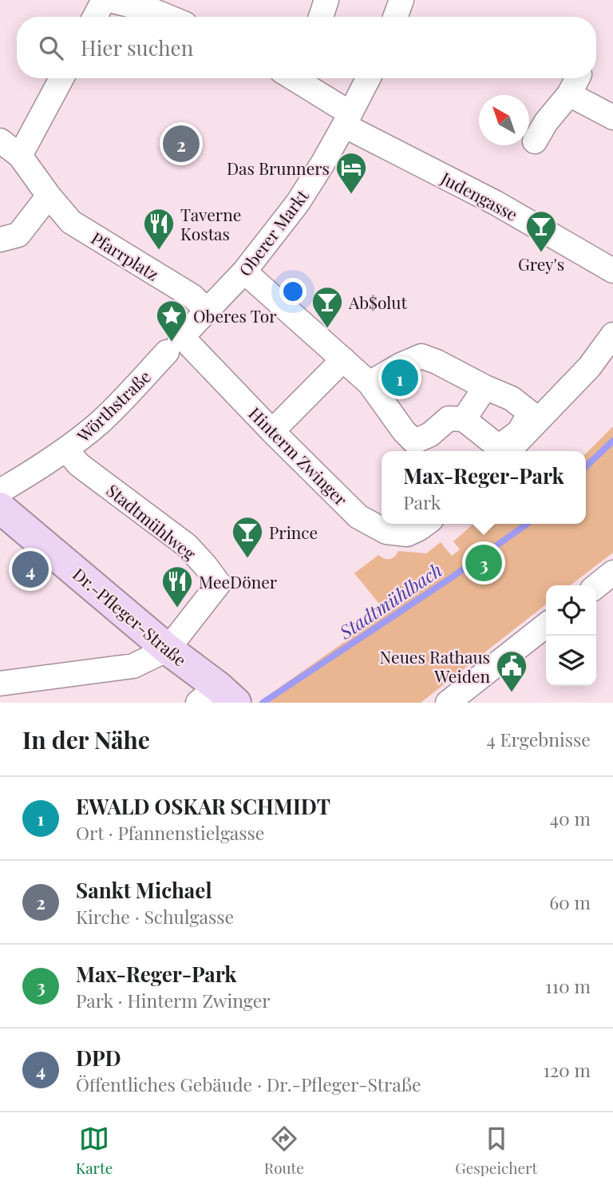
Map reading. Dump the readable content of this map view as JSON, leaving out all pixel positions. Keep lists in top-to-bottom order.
{
  "streets": {
    "street": [
      "Judengasse",
      "Oberer Markt",
      "Pfarrplatz",
      "Wörthstraße",
      "Hinterm Zwinger",
      "Stadtmühlweg",
      "Dr.-Pfleger-Straße"
    ]
  },
  "crossings": [
    ["Judengasse", "Oberer Markt"],
    ["Oberer Markt", "Pfarrplatz"],
    ["Oberer Markt", "Wörthstraße"],
    ["Oberer Markt", "Hinterm Zwinger"],
    ["Wörthstraße", "Hinterm Zwinger"],
    ["Wörthstraße", "Stadtmühlweg"],
    ["Stadtmühlweg", "Dr.-Pfleger-Straße"]
  ],
  "water": ["Stadtmühlbach"],
  "places": {
    "hotel": ["Das Brunners"],
    "restaurant": ["Taverne Kostas", "MeeDöner"],
    "bar": ["Grey's", "Ab$olut", "Prince"],
    "place": ["Oberes Tor"],
    "public building": ["Neues Rathaus Weiden"]
  },
  "north": "top left",
  "page": {
    "search": "Hier suchen",
    "pins": [
      "2",
      "1",
      "3",
      "4"
    ],
    "popup": ["Max-Reger-Park", "Park"],
    "heading": ["In der Nähe", "4 Ergebnisse"],
    "list": [
      {
        "mark": "1",
        "name": "EWALD OSKAR SCHMIDT",
        "note": "Ort · Pfannenstielgasse",
        "value": "40 m"
      },
      {
        "mark": "2",
        "name": "Sankt Michael",
        "note": "Kirche · Schulgasse",
        "value": "60 m"
      },
      {
        "mark": "3",
        "name": "Max-Reger-Park",
        "note": "Park · Hinterm Zwinger",
        "value": "110 m"
      },
      {
        "mark": "4",
        "name": "DPD",
        "note": "Öffentliches Gebäude · Dr.-Pfleger-Straße",
        "value": "120 m"
      }
    ],
    "nav": ["Karte", "Route", "Gespeichert"]
  }
}
